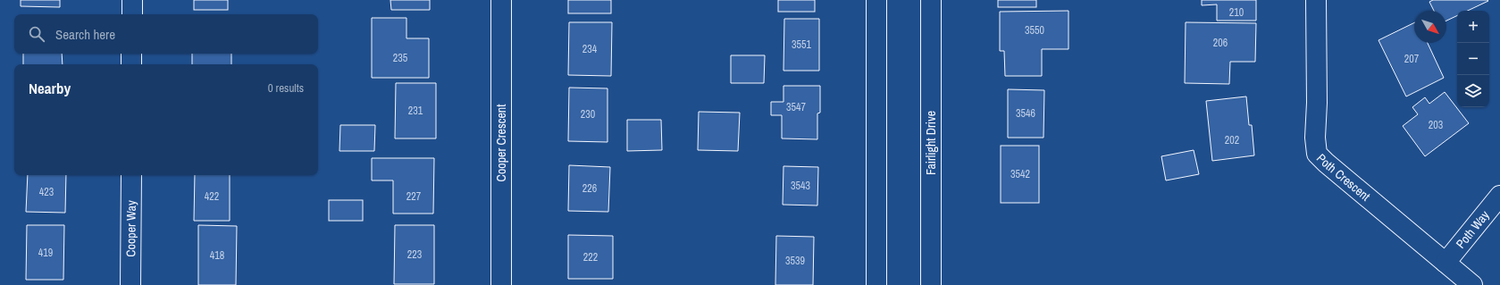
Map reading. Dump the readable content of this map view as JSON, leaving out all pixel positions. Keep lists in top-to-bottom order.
{
  "streets": {
    "street": [
      "Cooper Crescent",
      "Fairlight Drive",
      "Poth Crescent",
      "Cooper Way",
      "Poth Way"
    ]
  },
  "crossings": [
    ["Poth Crescent", "Poth Way"]
  ],
  "house_numbers": [
    "210",
    "3550",
    "206",
    "3551",
    "234",
    "235",
    "207",
    "3547",
    "231",
    "3546",
    "230",
    "203",
    "202",
    "3542",
    "3543",
    "226",
    "423",
    "422",
    "227",
    "419",
    "223",
    "418",
    "222",
    "3539"
  ],
  "north": "bottom right",
  "page": {
    "map_buttons": ["+", "−"],
    "search": "Search here",
    "heading": ["Nearby", "0 results"]
  }
}
